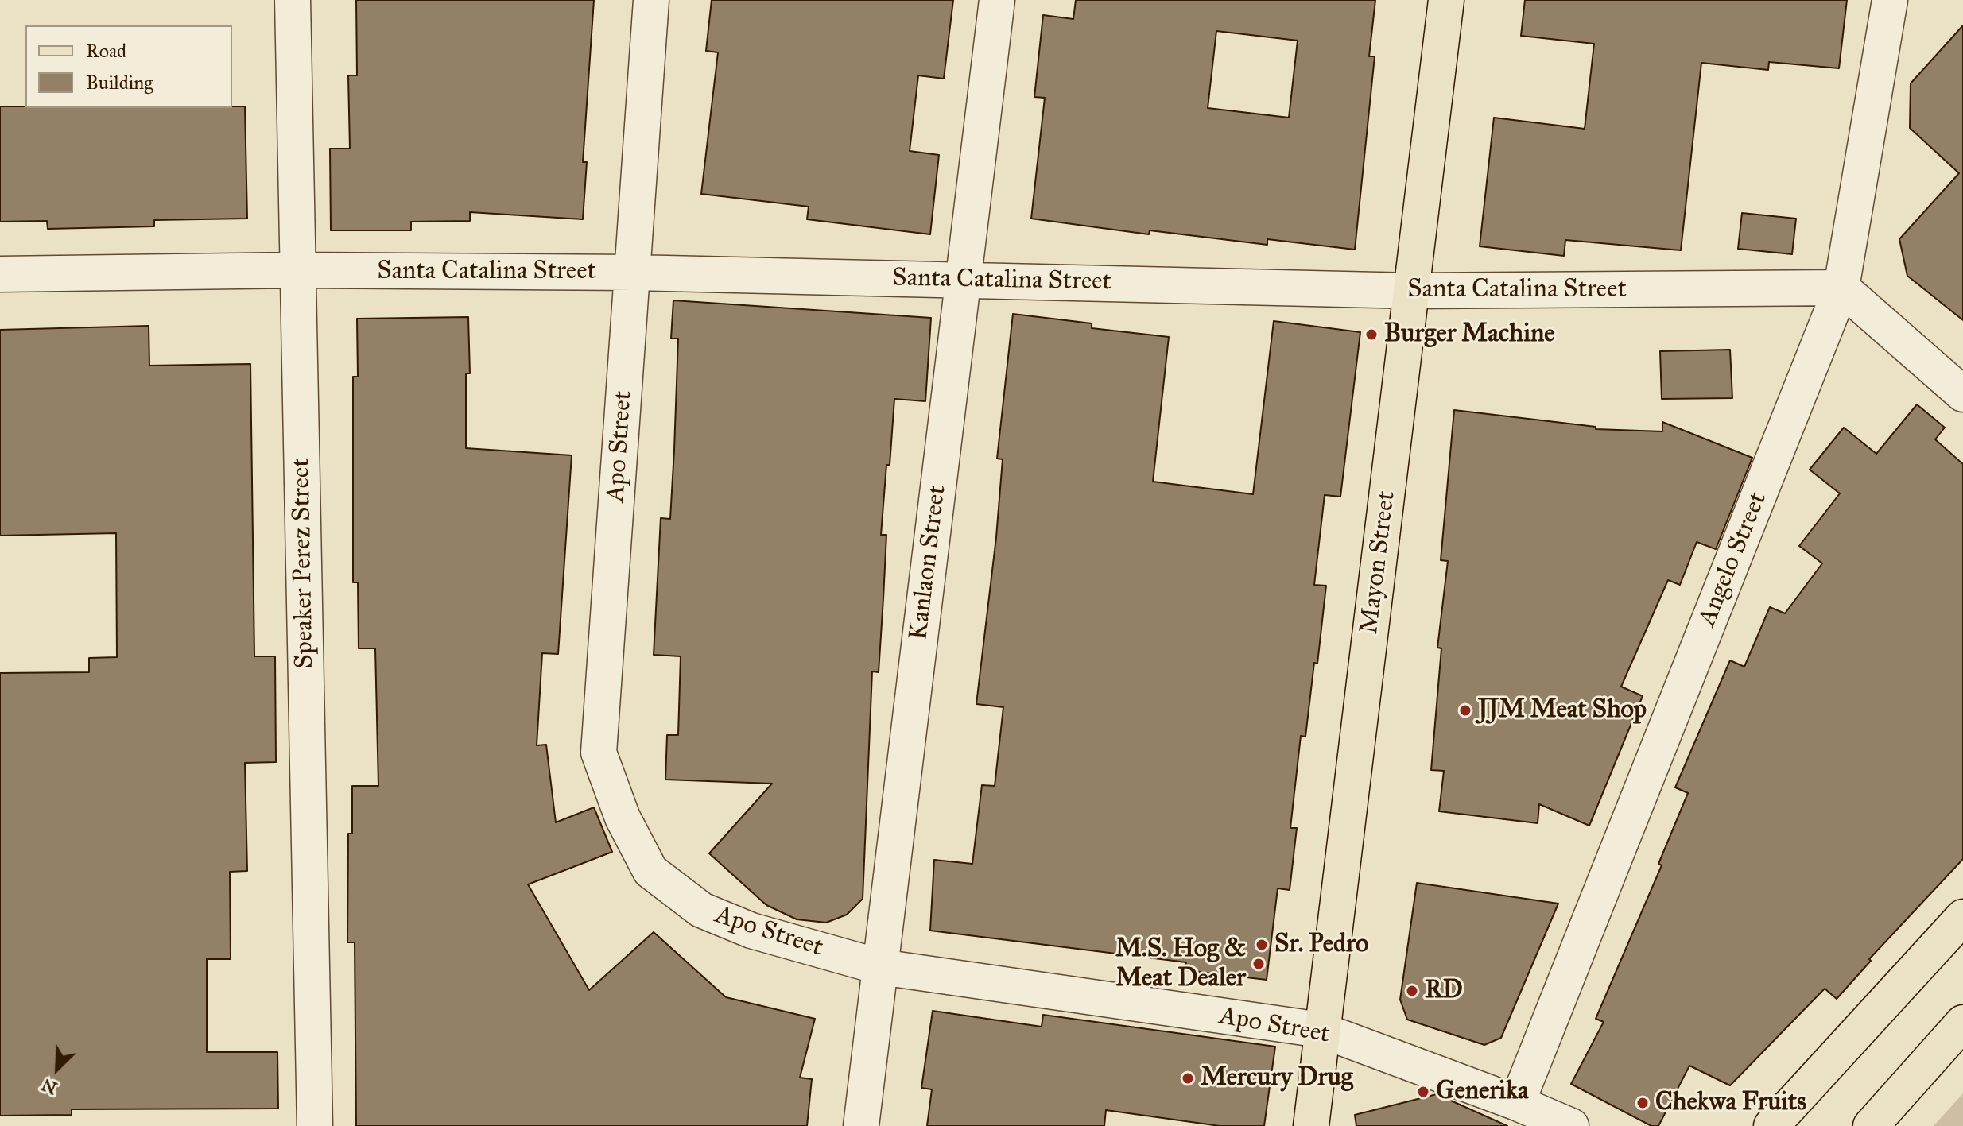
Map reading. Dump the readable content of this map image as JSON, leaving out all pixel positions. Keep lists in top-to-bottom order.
{
  "streets": {
    "main road": ["Mayon Street"],
    "street": [
      "Santa Catalina Street",
      "Apo Street",
      "Angelo Street",
      "Kanlaon Street",
      "Speaker Perez Street"
    ]
  },
  "crossings": [
    ["Santa Catalina Street", "Apo Street"],
    ["Santa Catalina Street", "Angelo Street"],
    ["Santa Catalina Street", "Kanlaon Street"],
    ["Santa Catalina Street", "Mayon Street"],
    ["Santa Catalina Street", "Speaker Perez Street"],
    ["Apo Street", "Angelo Street"],
    ["Apo Street", "Kanlaon Street"],
    ["Apo Street", "Mayon Street"]
  ],
  "places": [
    "Burger Machine",
    "JJM Meat Shop",
    "Sr. Pedro",
    "M.S. Hog & Meat Dealer",
    "RD",
    "Mercury Drug",
    "Generika",
    "Chekwa Fruits"
  ],
  "legend": ["Road", "Building"],
  "north": "bottom left"
}
